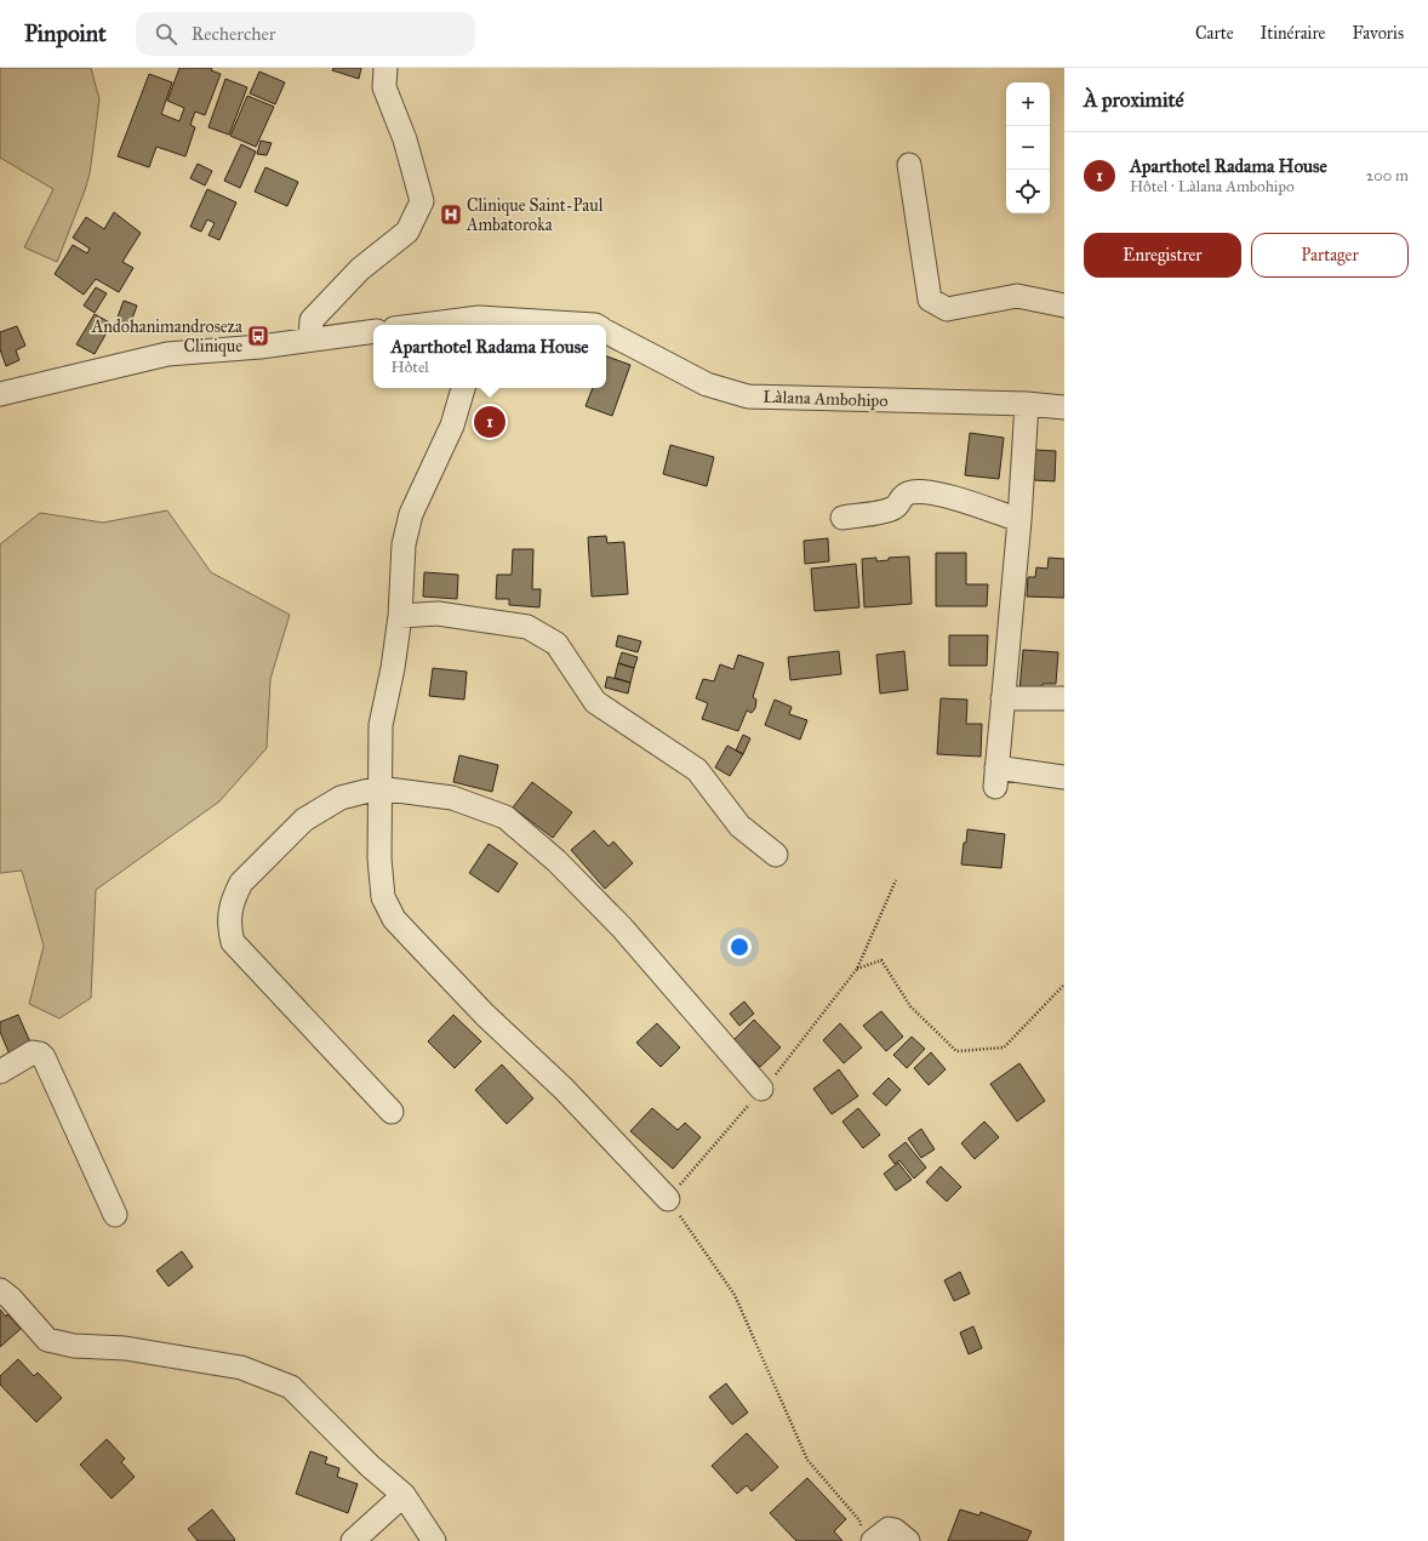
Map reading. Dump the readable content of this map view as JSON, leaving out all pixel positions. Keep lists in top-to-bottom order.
{
  "streets": {
    "street": ["Làlana Ambohipo"]
  },
  "places": {
    "hospital": ["Clinique Saint-Paul Ambatoroka"],
    "bus stop": ["Andohanimandroseza Clinique"]
  },
  "page": {
    "header": "Pinpoint",
    "search": "Rechercher",
    "nav": ["Carte", "Itinéraire", "Favoris"],
    "heading": "À proximité",
    "map_buttons": ["+", "−"],
    "list": [
      {
        "mark": "1",
        "name": "Aparthotel Radama House",
        "note": "Hôtel · Làlana Ambohipo",
        "value": "200 m"
      }
    ],
    "buttons": ["Enregistrer", "Partager"],
    "popup": ["Aparthotel Radama House", "Hôtel"],
    "pins": "1"
  }
}
